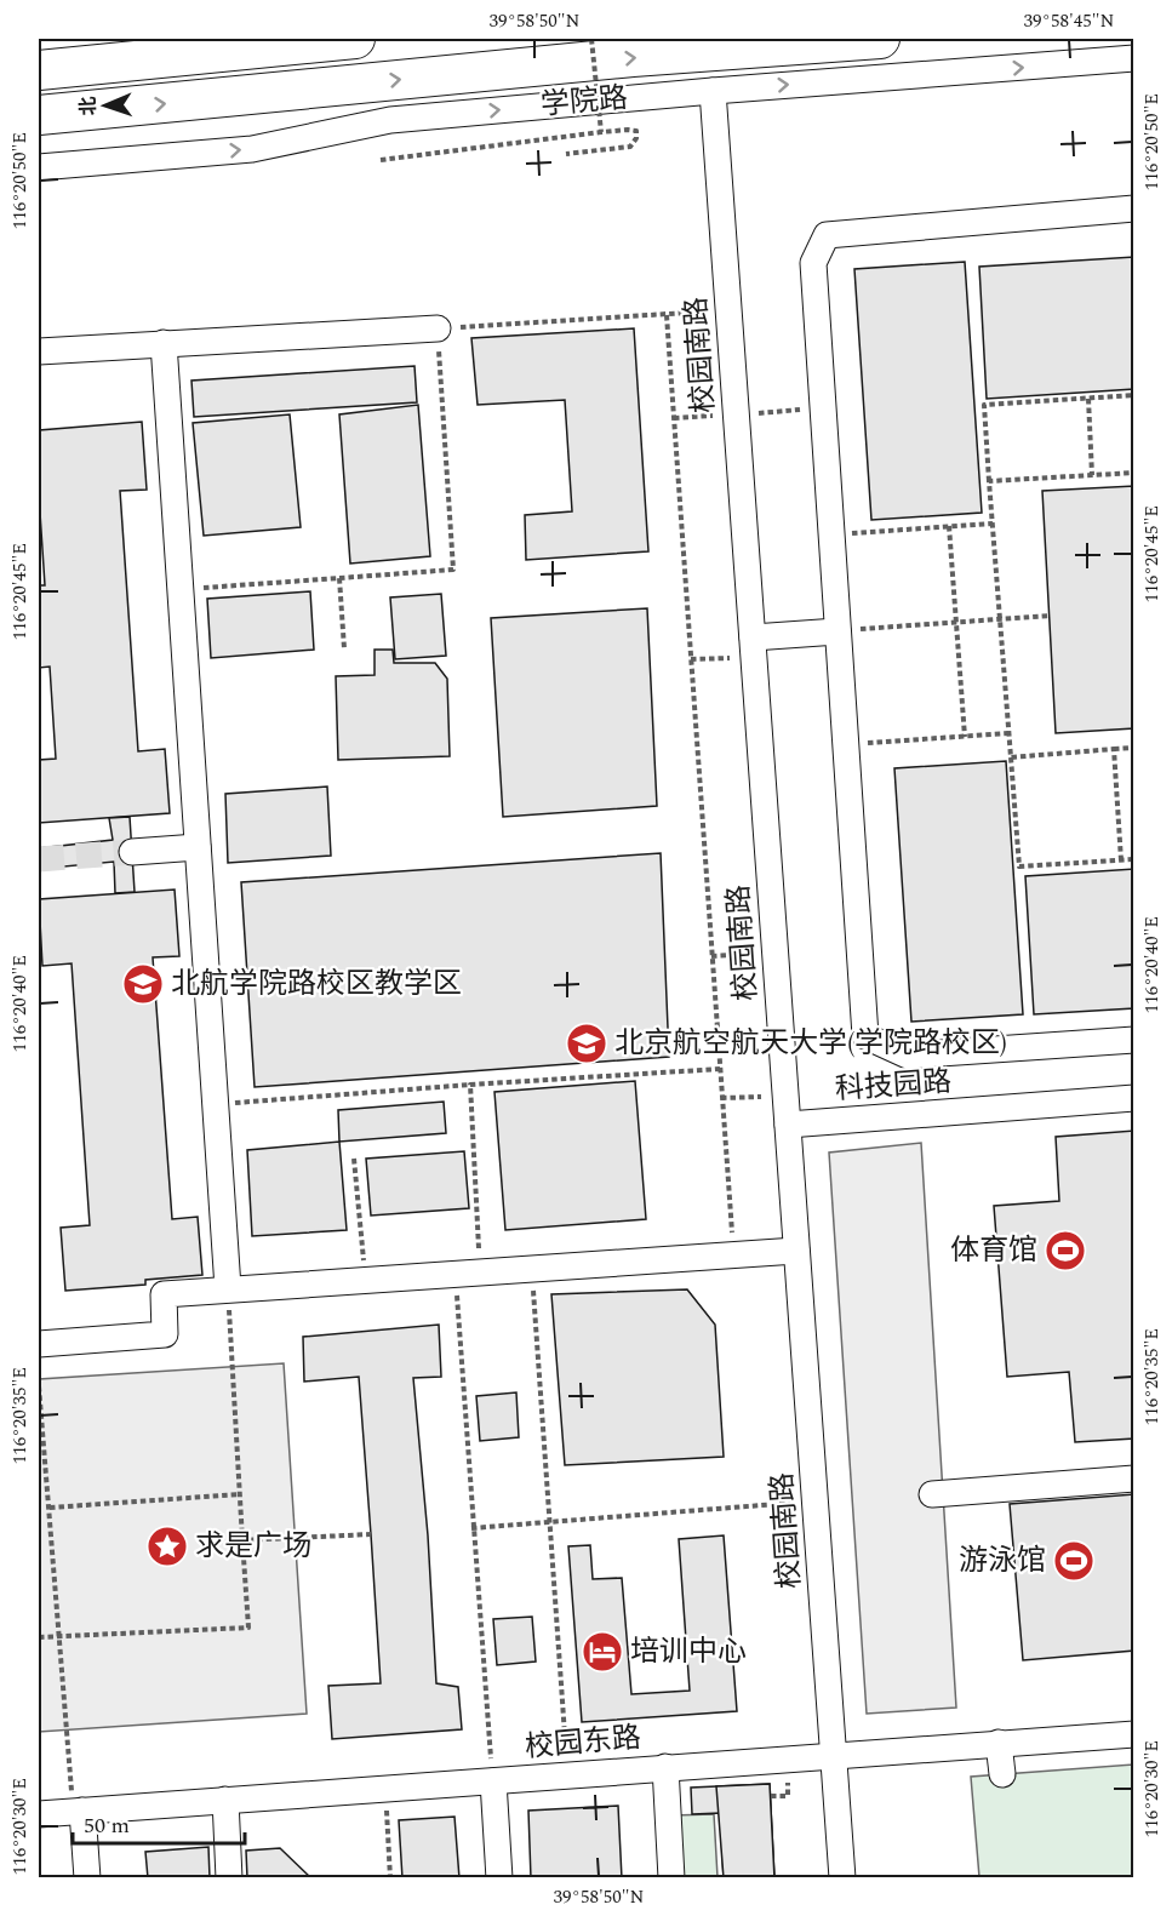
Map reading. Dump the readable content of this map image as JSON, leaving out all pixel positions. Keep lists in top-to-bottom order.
{
  "streets": {
    "highway": ["学院路"],
    "street": ["校园南路", "科技园路", "校园东路"]
  },
  "crossings": [
    ["学院路", "校园南路"],
    ["校园南路", "科技园路"],
    ["校园南路", "校园东路"]
  ],
  "one_way": ["学院路"],
  "places": {
    "school or university": ["北航学院路校区教学区", "北京航空航天大学(学院路校区)"],
    "sports": ["体育馆", "游泳馆"],
    "place": ["求是广场"],
    "hotel": ["培训中心"]
  },
  "scale_bar": "50 m",
  "north": "left",
  "coordinates": [
    "39°58'50\"N",
    "39°58'45\"N",
    "116°20'50\"E",
    "116°20'45\"E",
    "116°20'40\"E",
    "116°20'35\"E",
    "116°20'30\"E"
  ]
}
